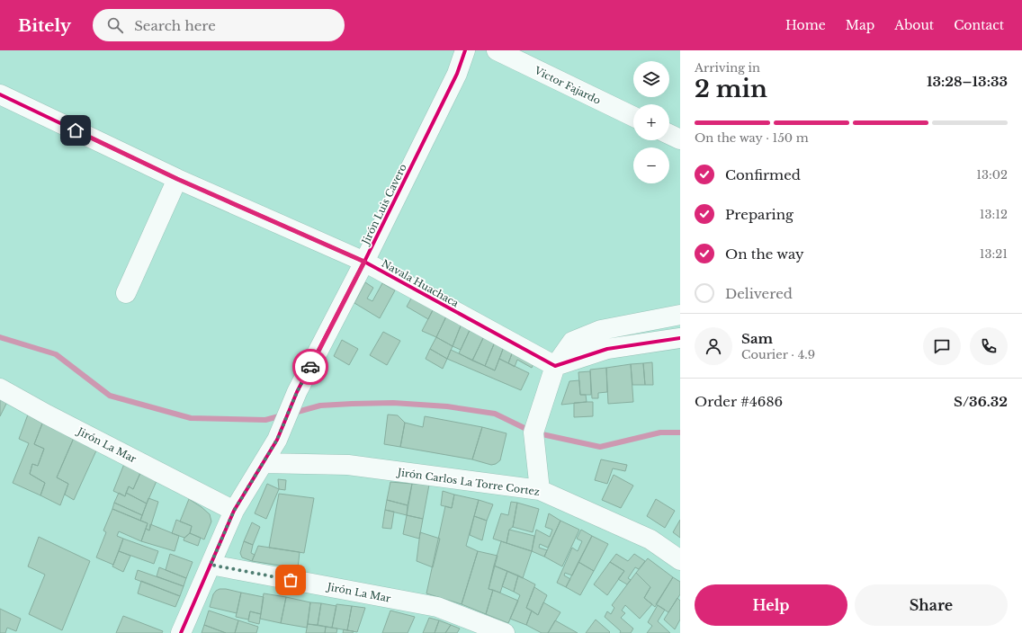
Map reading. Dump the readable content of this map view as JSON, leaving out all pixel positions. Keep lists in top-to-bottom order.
{
  "streets": {
    "street": [
      "Victor Fajardo",
      "Jirón Luis Cavero",
      "Navala Huachaca",
      "Jirón La Mar",
      "Jirón Carlos La Torre Cortez"
    ]
  },
  "crossings": [
    ["Jirón Luis Cavero", "Navala Huachaca"],
    ["Jirón Luis Cavero", "Jirón La Mar"],
    ["Jirón Luis Cavero", "Jirón Carlos La Torre Cortez"]
  ],
  "page": {
    "header": "Bitely",
    "search": "Search here",
    "nav": [
      "Home",
      "Map",
      "About",
      "Contact"
    ],
    "heading": ["2 min", "Arriving in", "13:28–13:33"],
    "panel": [
      "Sam",
      "Courier · 4.9",
      "Order #4686",
      "S/36.32"
    ],
    "map_buttons": ["+", "−"],
    "bar": "On the way · 150 m",
    "list": [
      ["Confirmed", "13:02"],
      ["Preparing", "13:12"],
      ["On the way", "13:21"],
      "Delivered"
    ],
    "buttons": ["Help", "Share"]
  }
}
